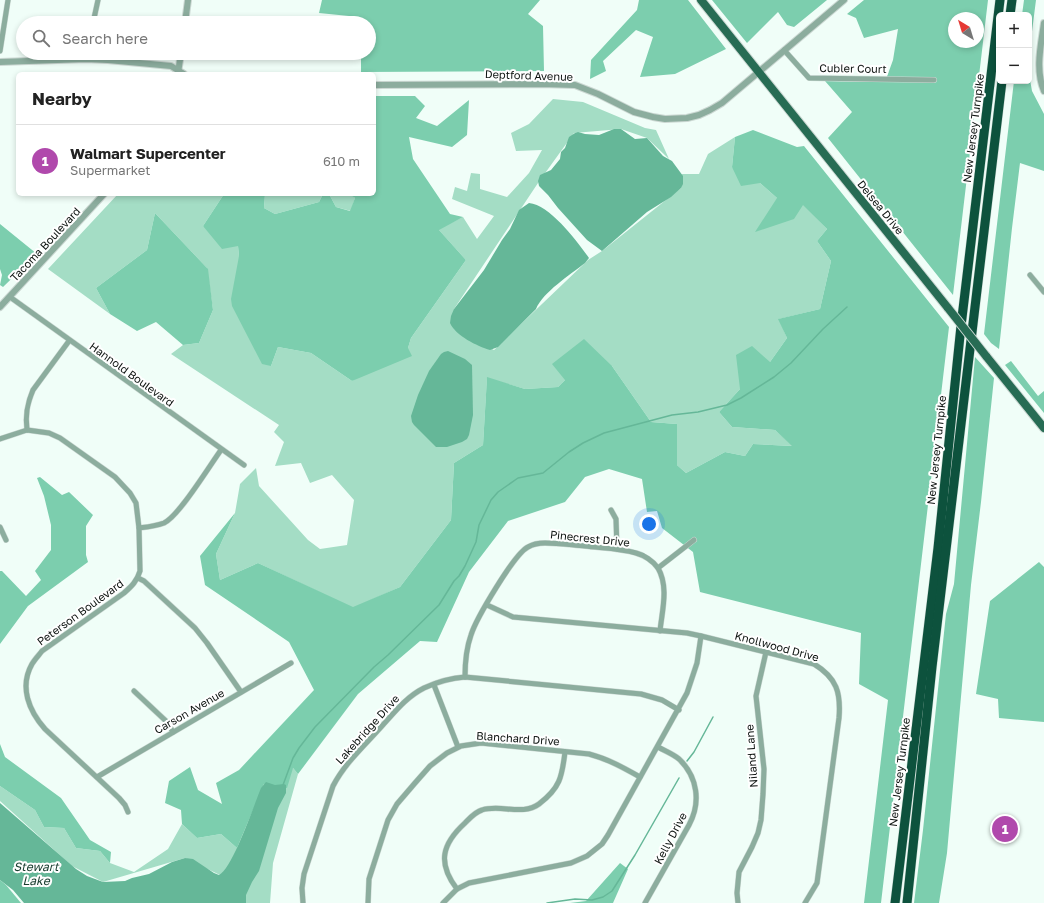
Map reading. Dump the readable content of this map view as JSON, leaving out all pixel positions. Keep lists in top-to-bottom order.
{
  "streets": {
    "highway": ["New Jersey Turnpike"],
    "main road": ["Delsea Drive"],
    "street": [
      "Cubler Court",
      "Deptford Avenue",
      "Tacoma Boulevard",
      "Hannold Boulevard",
      "Pinecrest Drive",
      "Peterson Boulevard",
      "Knollwood Drive",
      "Carson Avenue",
      "Lakebridge Drive",
      "Blanchard Drive",
      "Niland Lane",
      "Kelly Drive"
    ]
  },
  "crossings": [
    ["Cubler Court", "Deptford Avenue"],
    ["Deptford Avenue", "Delsea Drive"],
    ["Tacoma Boulevard", "Hannold Boulevard"],
    ["Pinecrest Drive", "Knollwood Drive"],
    ["Pinecrest Drive", "Lakebridge Drive"],
    ["Peterson Boulevard", "Carson Avenue"],
    ["Knollwood Drive", "Niland Lane"]
  ],
  "water": ["Stewart Lake"],
  "north": "top left",
  "page": {
    "map_buttons": ["+", "−"],
    "search": "Search here",
    "heading": "Nearby",
    "list": [
      {
        "mark": "1",
        "name": "Walmart Supercenter",
        "note": "Supermarket",
        "value": "610 m"
      }
    ],
    "pins": "1"
  }
}
